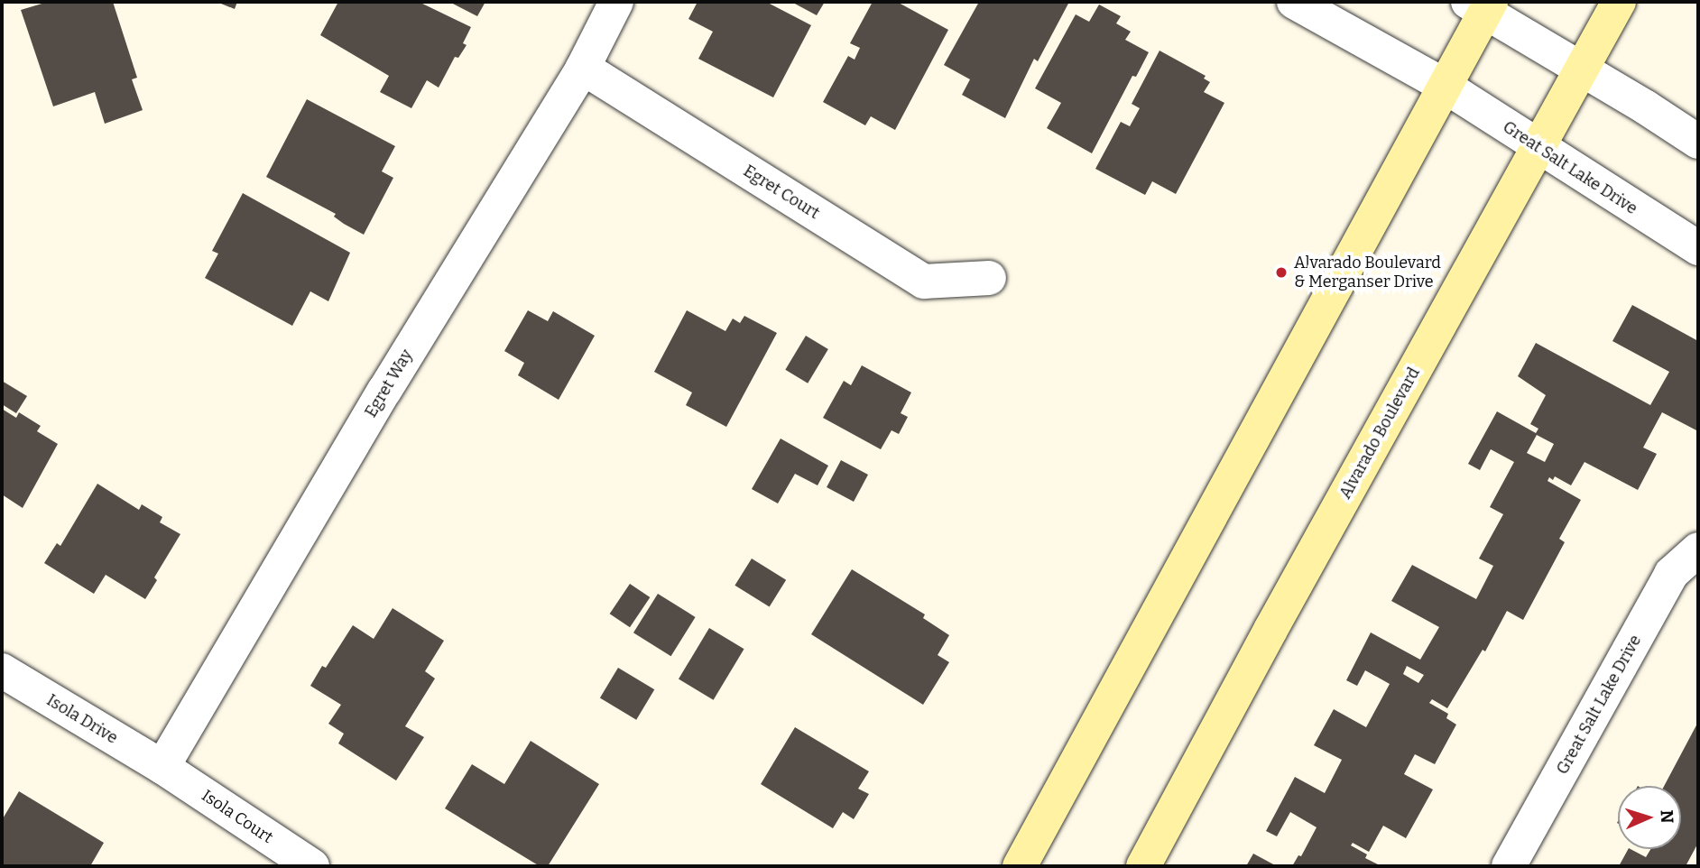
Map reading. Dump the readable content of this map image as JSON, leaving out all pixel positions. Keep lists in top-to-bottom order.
{
  "streets": {
    "main road": ["Alvarado Boulevard"],
    "street": [
      "Great Salt Lake Drive",
      "Egret Court",
      "Egret Way",
      "Isola Drive",
      "Isola Court"
    ]
  },
  "crossings": [
    ["Great Salt Lake Drive", "Alvarado Boulevard"],
    ["Egret Court", "Egret Way"],
    ["Egret Way", "Isola Drive"],
    ["Egret Way", "Isola Court"],
    ["Isola Drive", "Isola Court"]
  ],
  "places": ["Alvarado Boulevard & Merganser Drive"],
  "north": "right"
}
